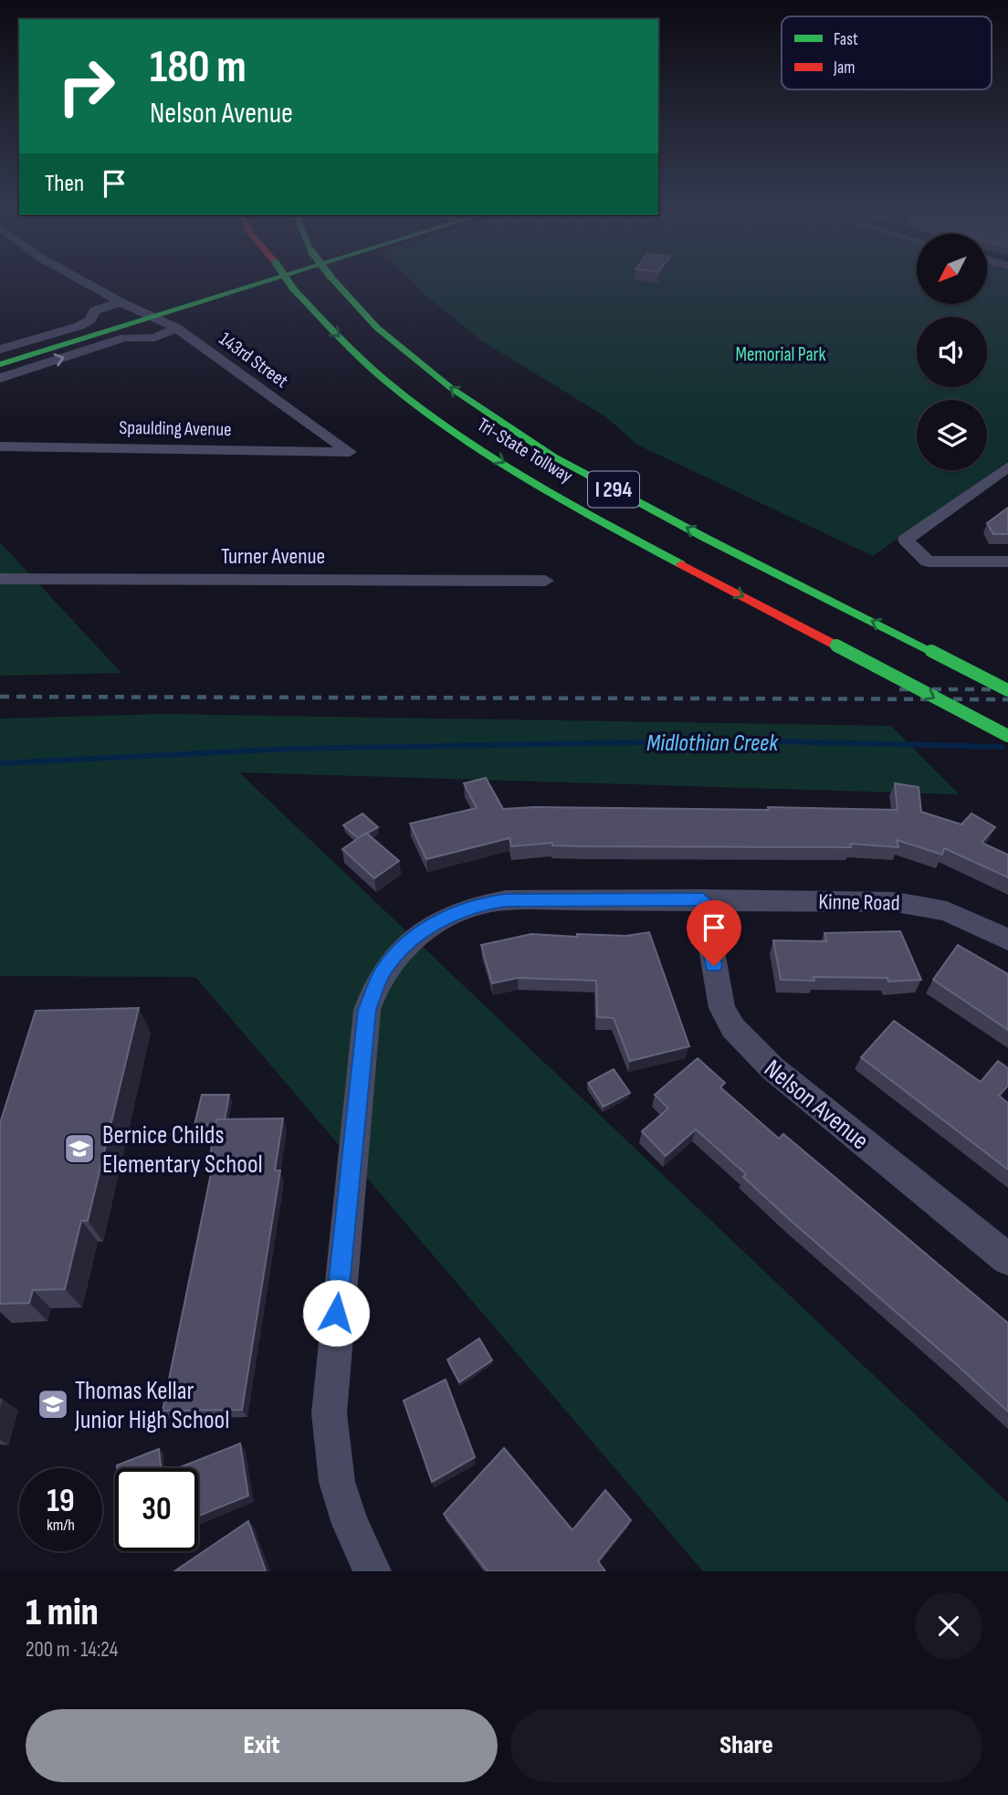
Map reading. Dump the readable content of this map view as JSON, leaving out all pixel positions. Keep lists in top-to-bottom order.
{
  "streets": {
    "main road": ["Tri-State Tollway", "I 294"],
    "street": [
      "143rd Street",
      "Spaulding Avenue",
      "Turner Avenue",
      "Kinne Road",
      "Nelson Avenue"
    ]
  },
  "crossings": [
    ["143rd Street", "Spaulding Avenue"],
    ["Kinne Road", "Nelson Avenue"]
  ],
  "water": ["Midlothian Creek"],
  "parks": ["Memorial Park"],
  "places": {
    "school or university": ["Bernice Childs Elementary School", "Thomas Kellar Junior High School"]
  },
  "legend": ["Fast", "Jam"],
  "north": "bottom left",
  "page": {
    "turn": ["180 m", "Nelson Avenue"],
    "then": "Then",
    "speed": "19 km/h",
    "limit": "30",
    "heading": ["1 min", "200 m · 14:24"],
    "buttons": ["Exit", "Share"]
  }
}
